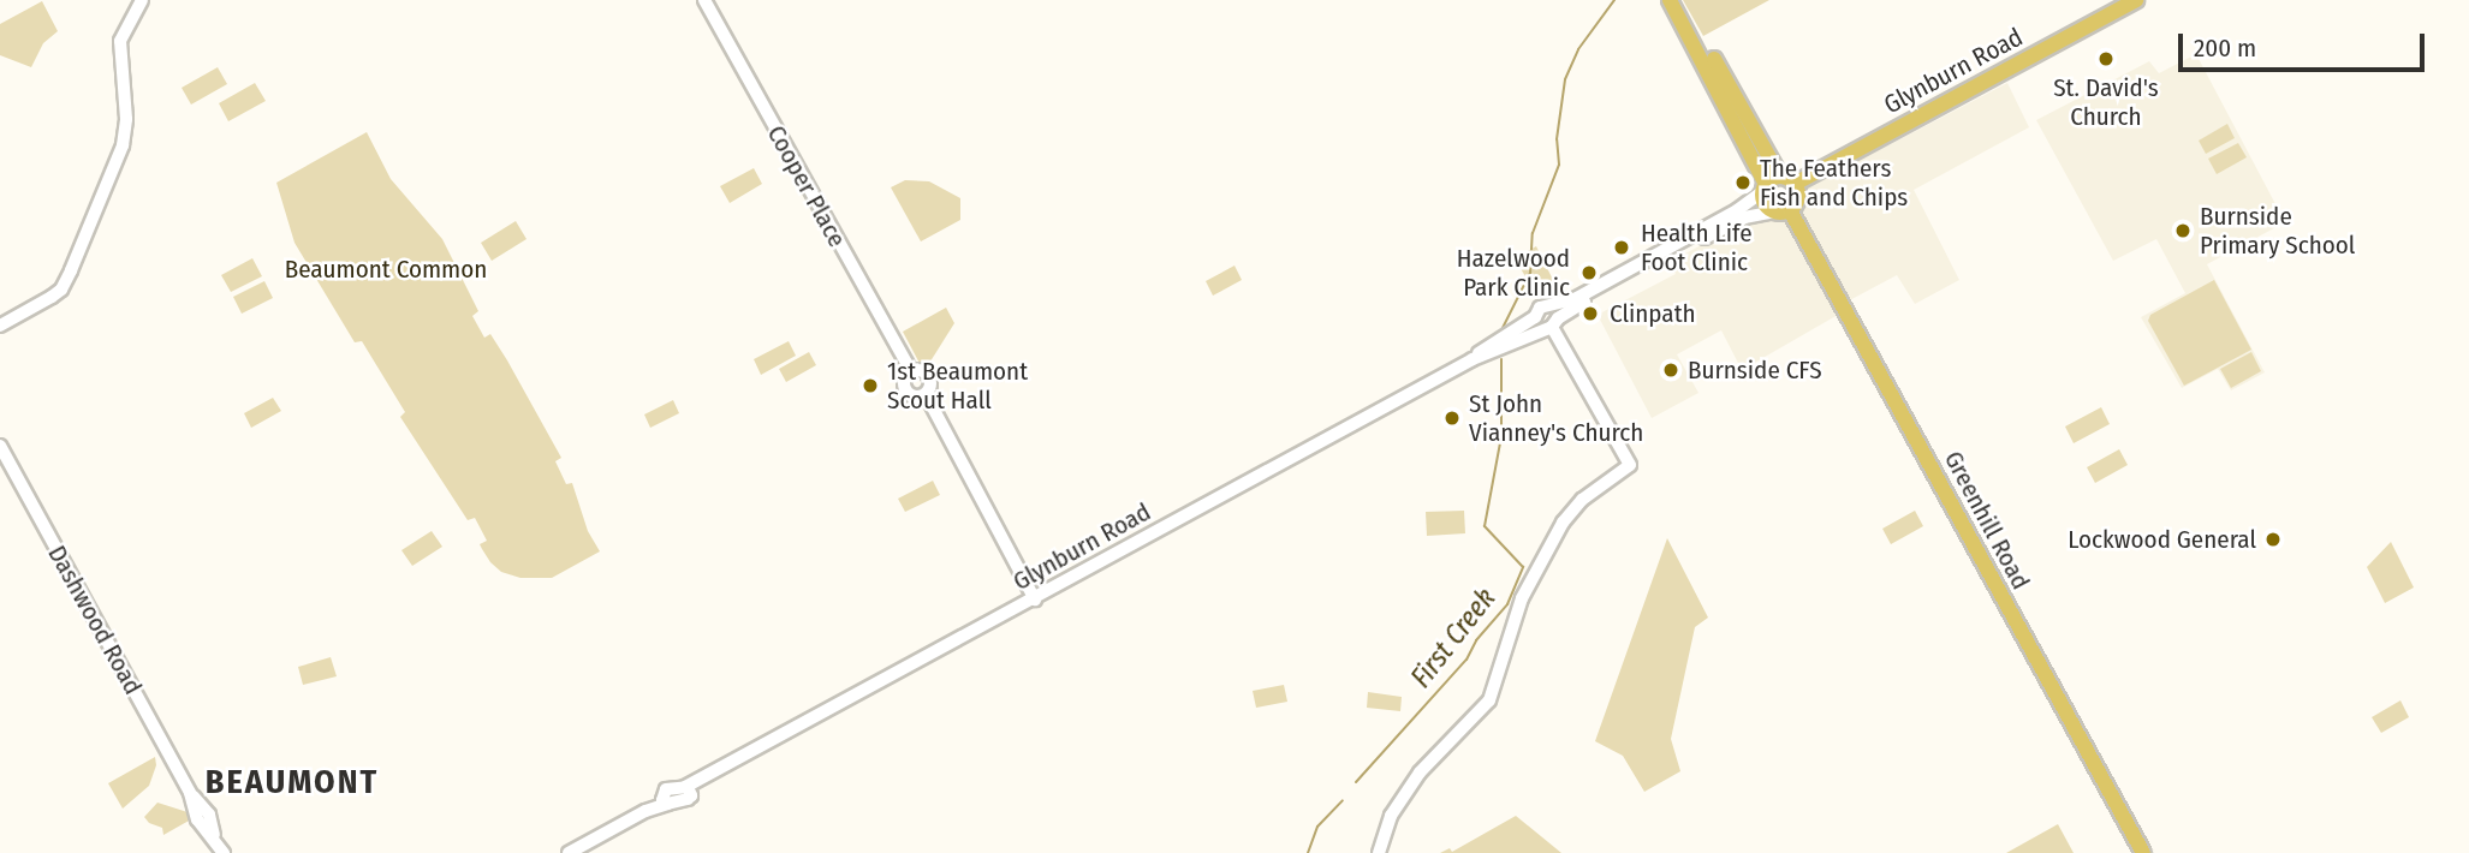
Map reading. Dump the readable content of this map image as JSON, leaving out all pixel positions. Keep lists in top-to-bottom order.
{
  "streets": {
    "main road": ["Glynburn Road", "Greenhill Road"],
    "street": ["Cooper Place", "Dashwood Road"]
  },
  "crossings": [
    ["Glynburn Road", "Greenhill Road"]
  ],
  "districts": ["BEAUMONT"],
  "water": ["First Creek"],
  "parks": ["Beaumont Common"],
  "places": [
    "St. David's Church",
    "The Feathers Fish and Chips",
    "Burnside Primary School",
    "Health Life Foot Clinic",
    "Hazelwood Park Clinic",
    "Clinpath",
    "Burnside CFS",
    "1st Beaumont Scout Hall",
    "St John Vianney's Church",
    "Lockwood General"
  ],
  "scale_bar": "200 m"
}
